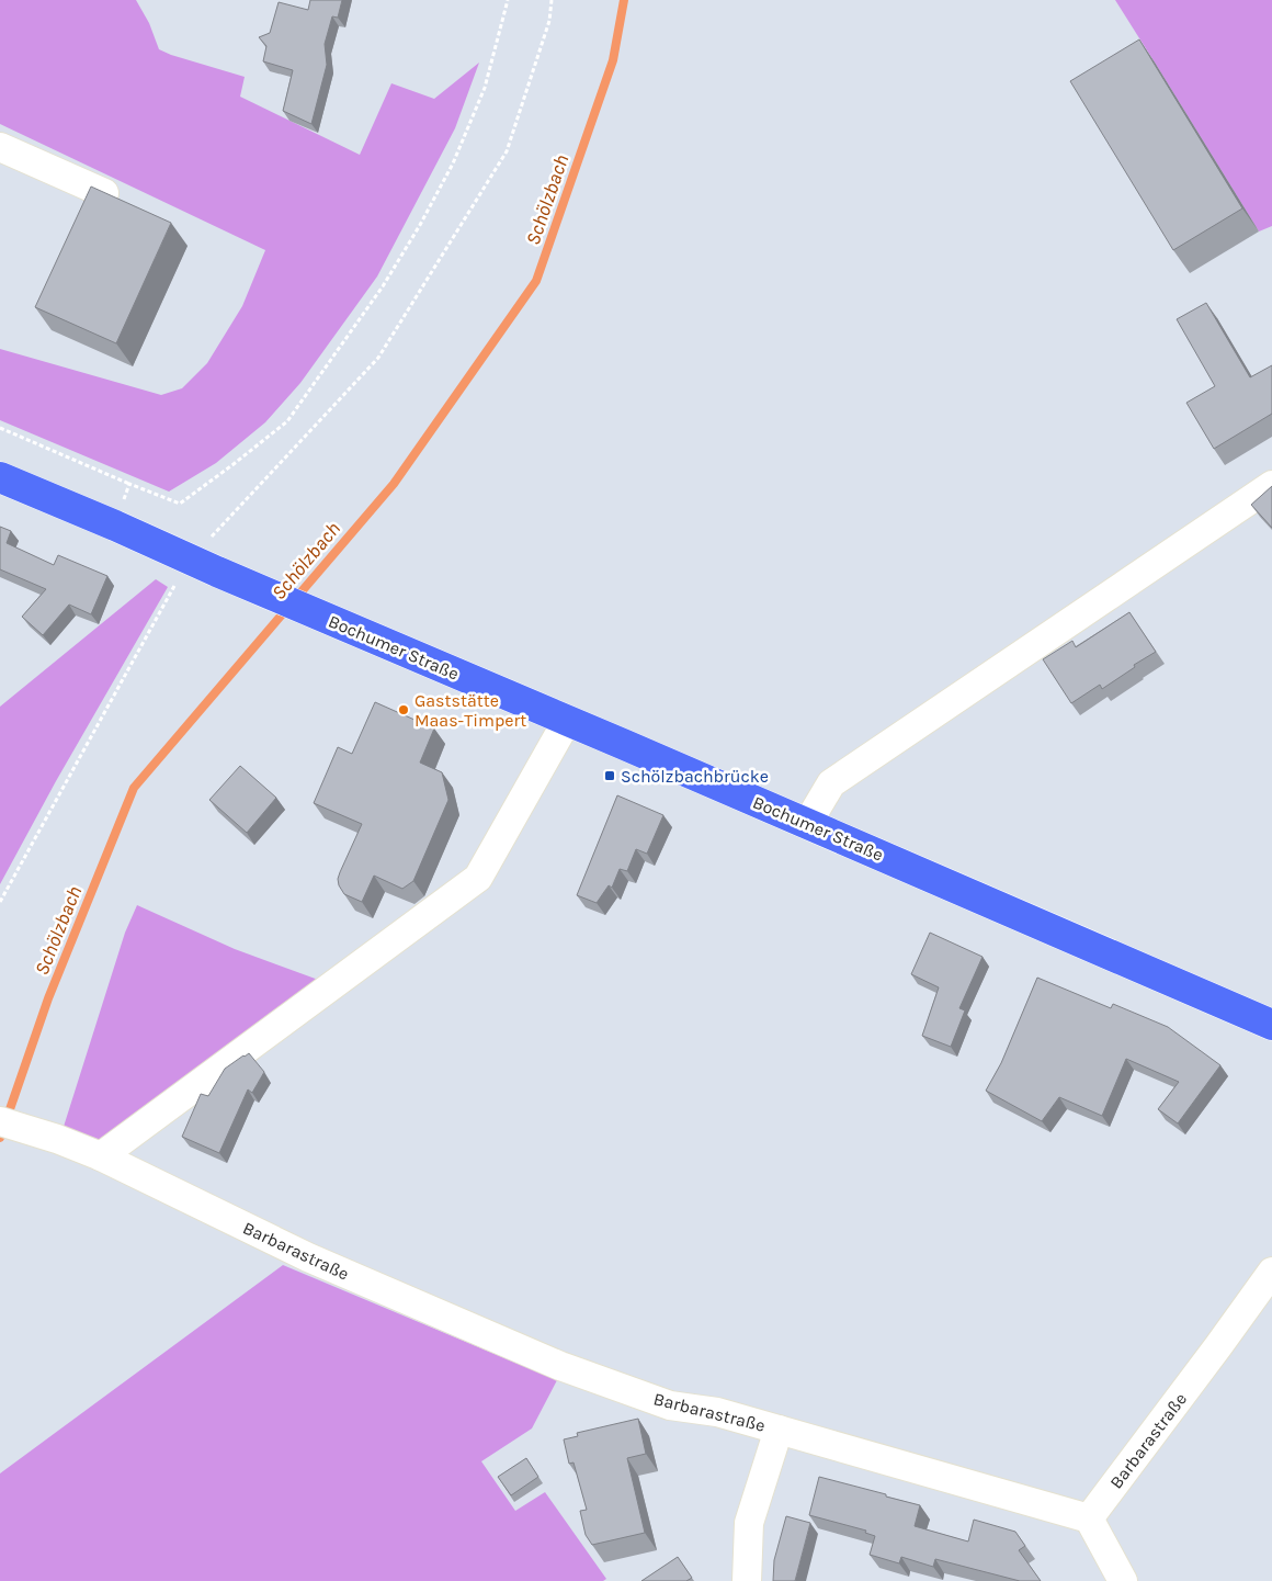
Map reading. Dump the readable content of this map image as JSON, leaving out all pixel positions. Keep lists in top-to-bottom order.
{
  "streets": {
    "main road": ["Bochumer Straße"],
    "street": ["Barbarastraße"]
  },
  "water": ["Schölzbach"],
  "places": {
    "other": ["Gaststätte Maas-Timpert"],
    "transit": ["Schölzbachbrücke"]
  }
}
